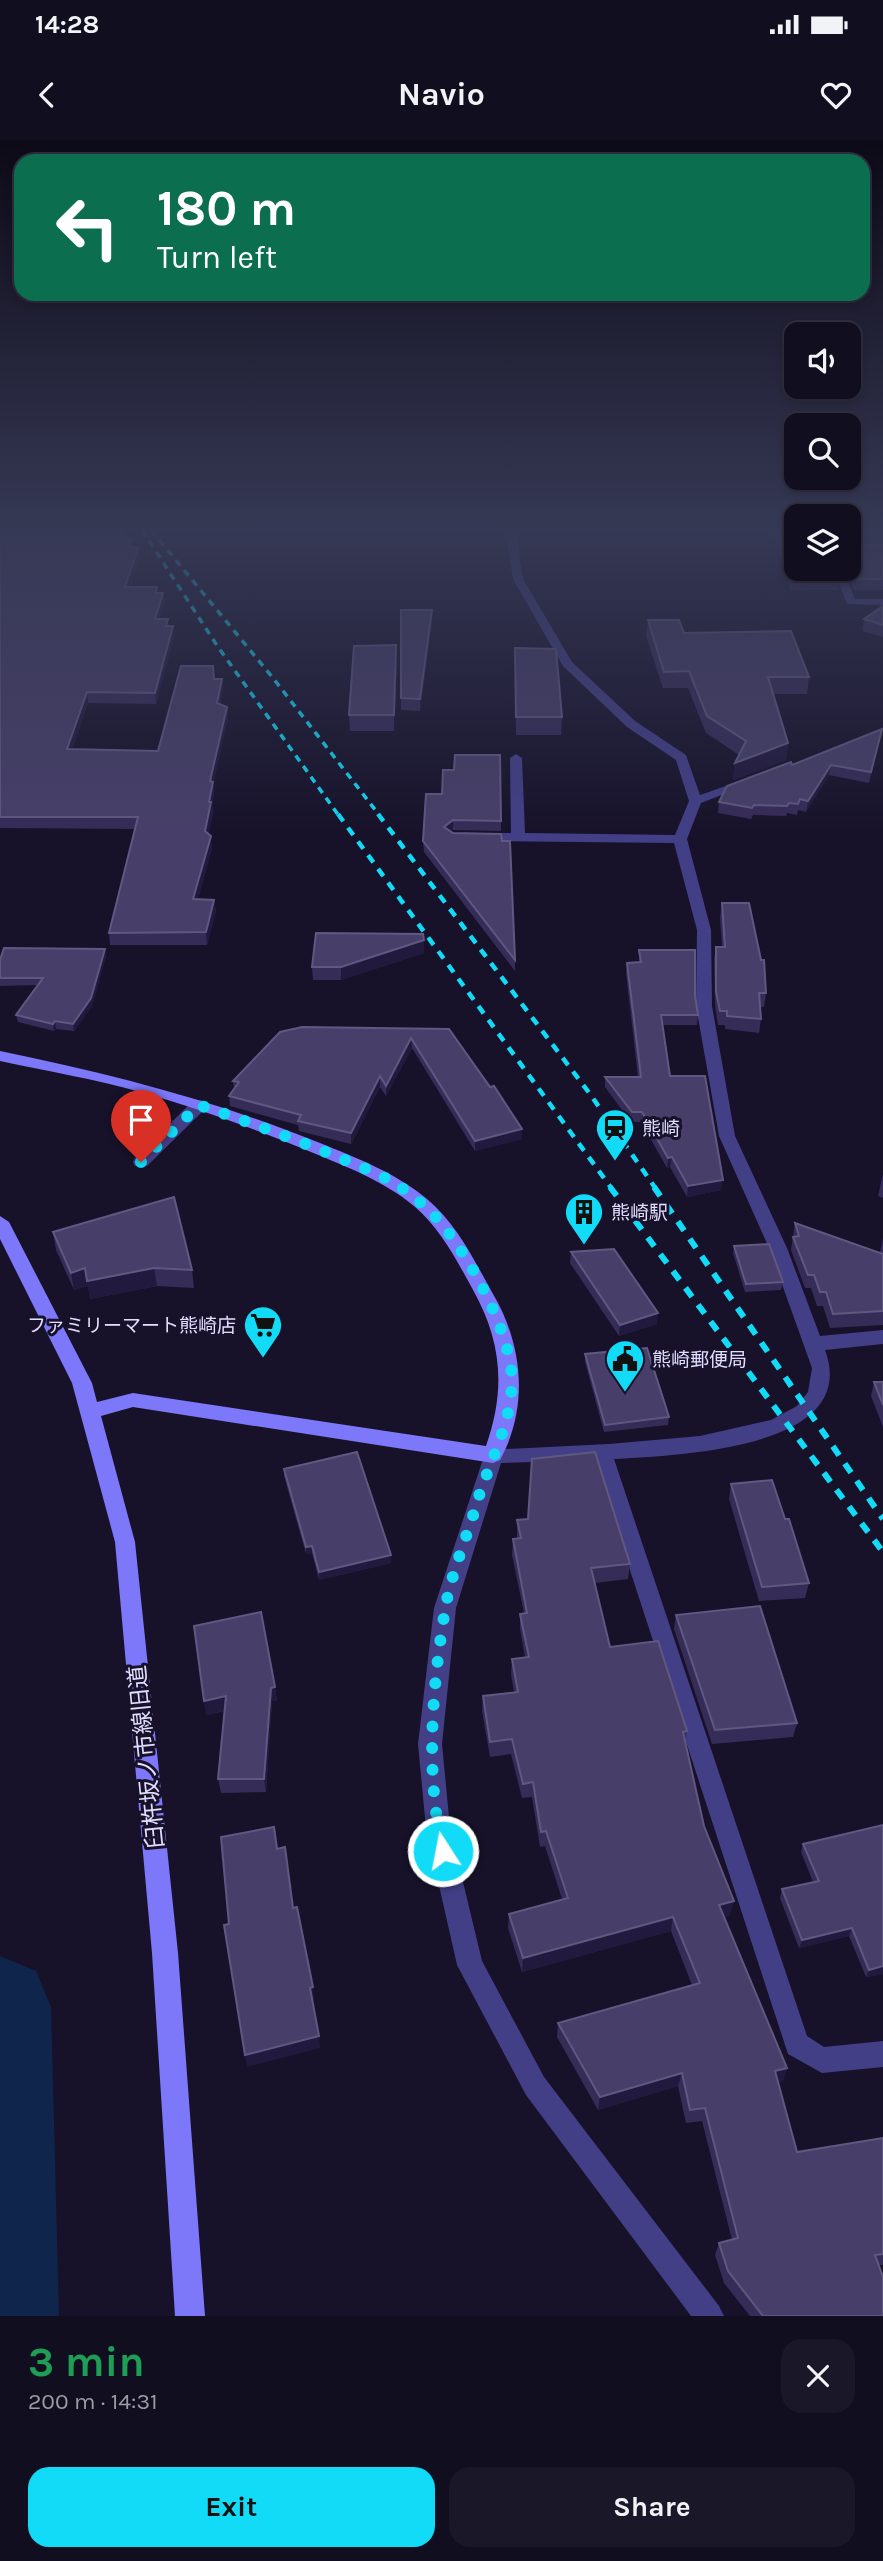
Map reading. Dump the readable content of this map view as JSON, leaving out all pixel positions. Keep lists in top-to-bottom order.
{
  "streets": {
    "street": ["臼杵坂ノ市線旧道"]
  },
  "places": {
    "station": ["熊崎"],
    "building": ["熊崎駅"],
    "supermarket": ["ファミリーマート熊崎店"],
    "public building": ["熊崎郵便局"]
  },
  "page": {
    "status": "14:28",
    "header": "Navio",
    "turn": ["180 m", "Turn left"],
    "heading": ["3 min", "200 m · 14:31"],
    "buttons": ["Exit", "Share"]
  }
}
